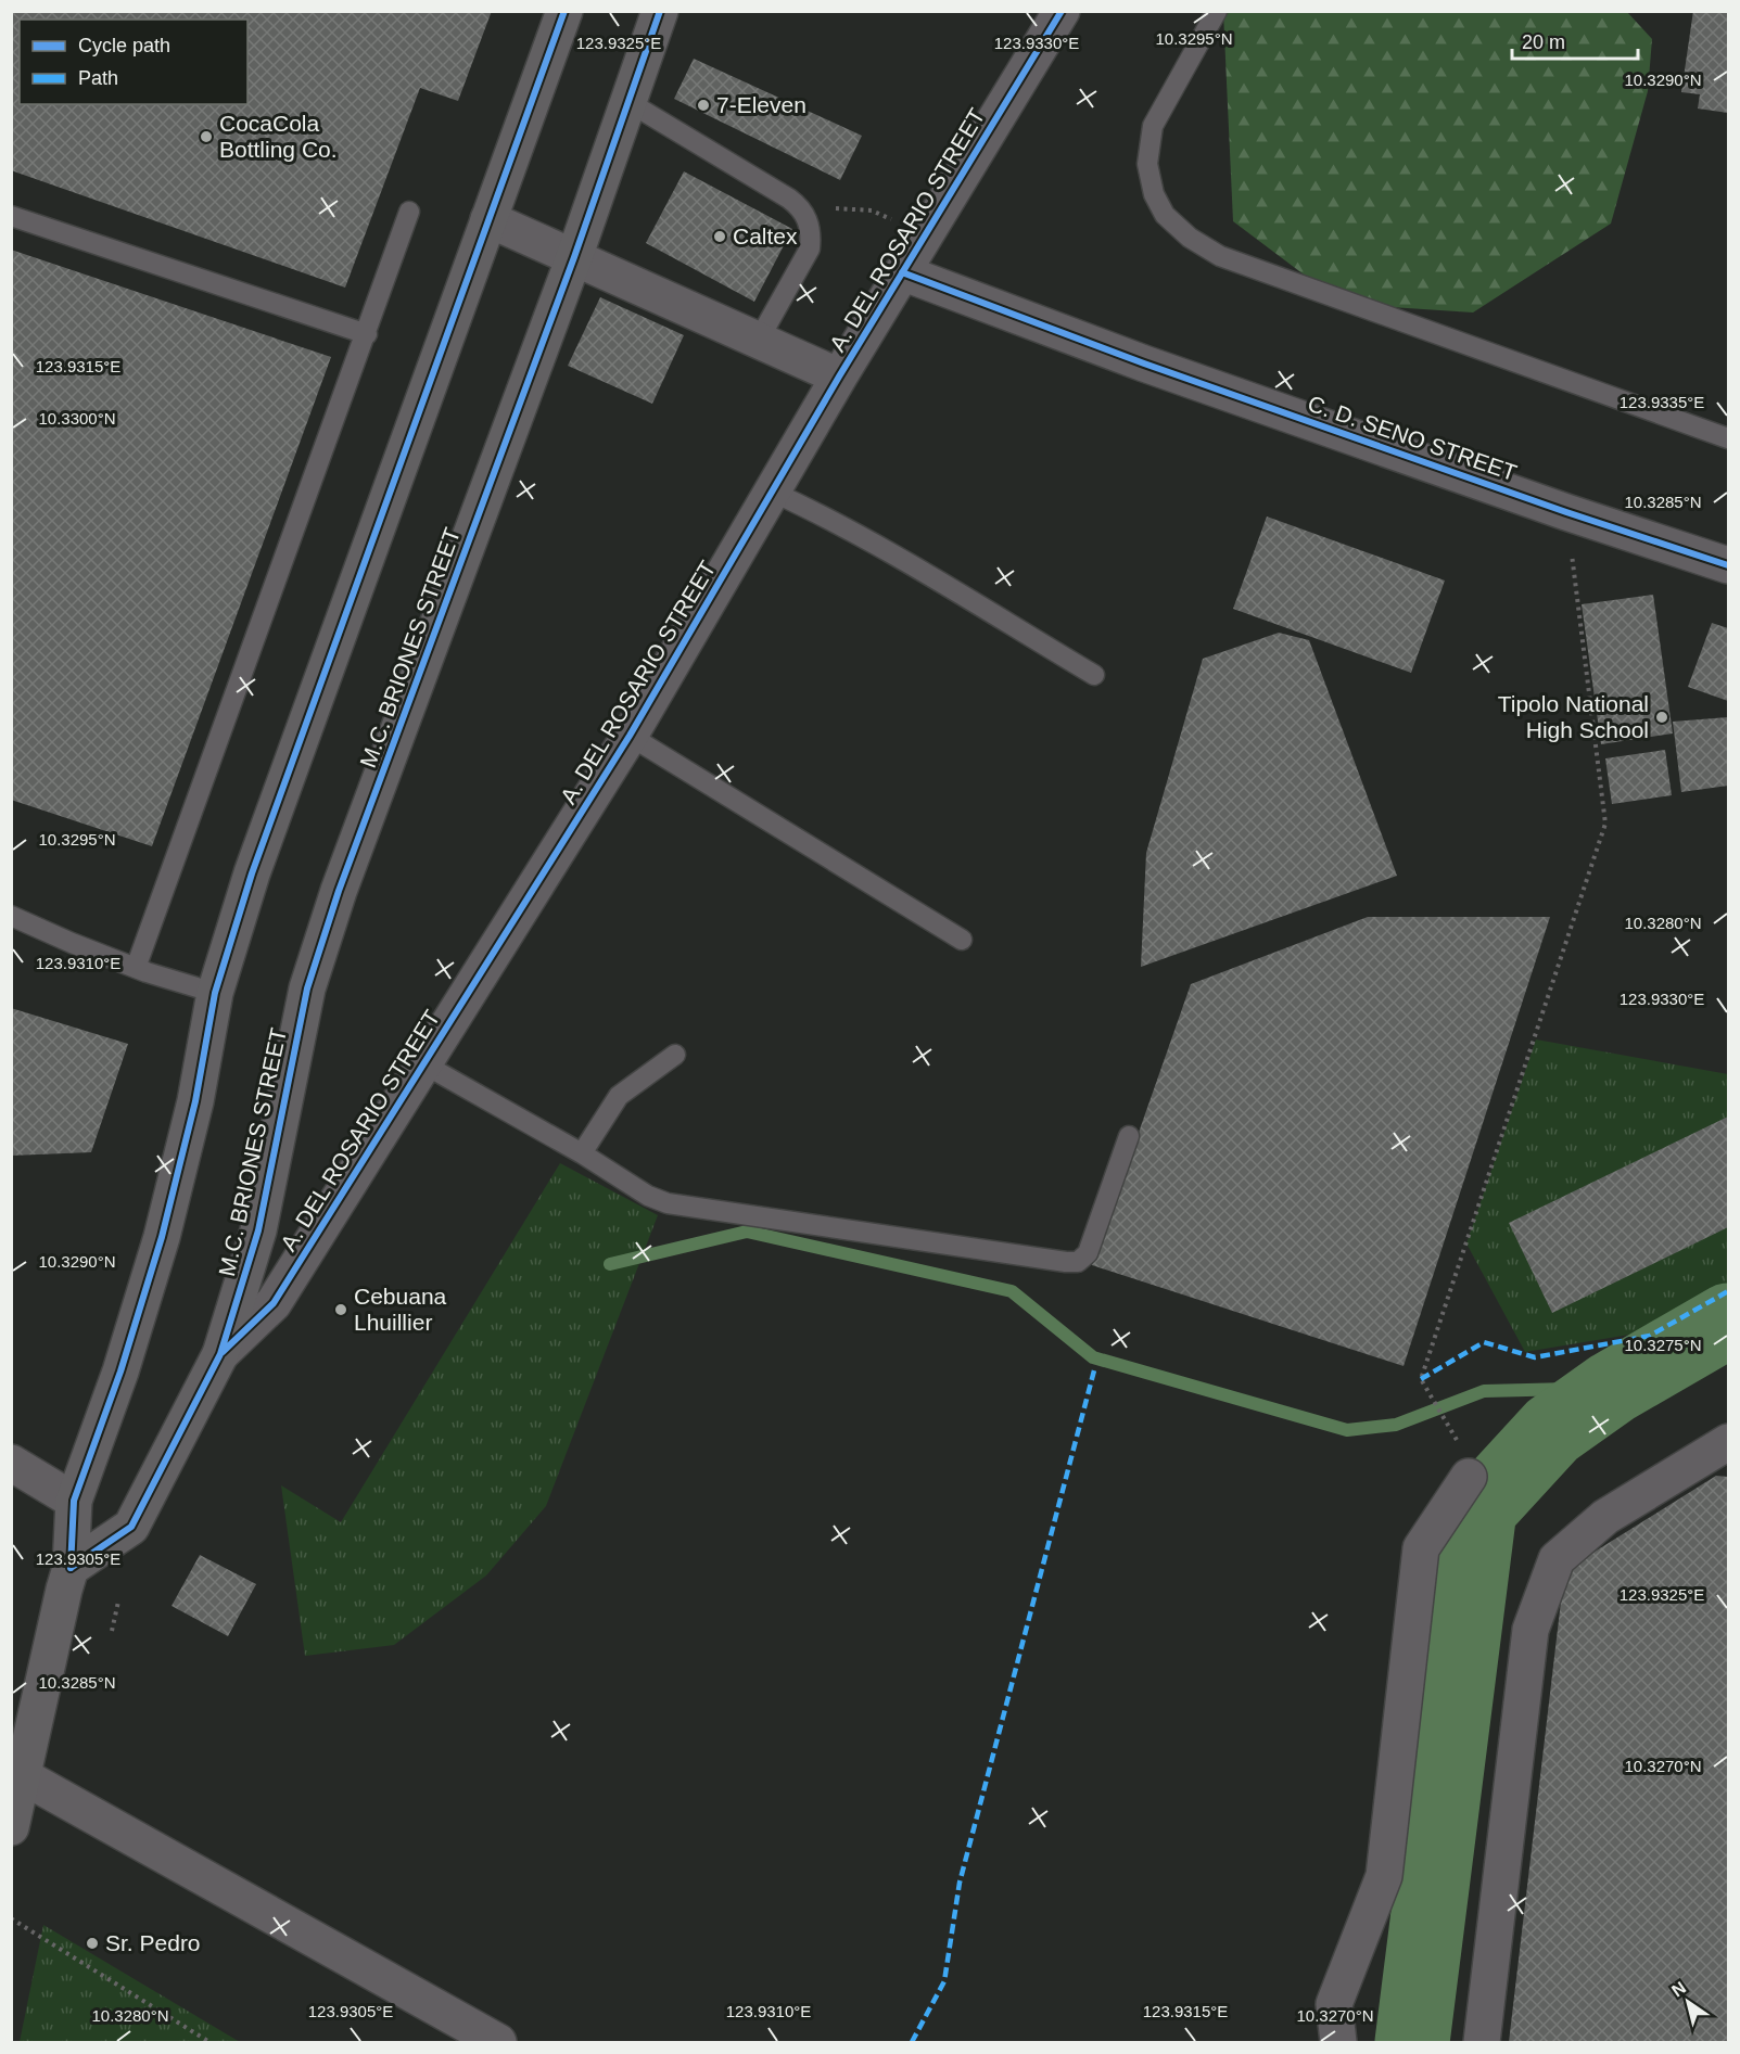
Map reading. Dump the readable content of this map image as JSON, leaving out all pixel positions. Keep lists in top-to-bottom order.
{
  "streets": {
    "main road": ["M.C. BRIONES STREET"],
    "street": ["A. DEL ROSARIO STREET", "C. D. SENO STREET"]
  },
  "crossings": [
    ["A. DEL ROSARIO STREET", "C. D. SENO STREET"],
    ["A. DEL ROSARIO STREET", "M.C. BRIONES STREET"]
  ],
  "places": [
    "7-Eleven",
    "CocaCola Bottling Co.",
    "Caltex",
    "Tipolo National High School",
    "Cebuana Lhuillier",
    "Sr. Pedro"
  ],
  "legend": ["Cycle path", "Path"],
  "scale_bar": "20 m",
  "north": "top left",
  "coordinates": [
    "10.3295°N",
    "123.9325°E",
    "123.9330°E",
    "10.3290°N",
    "123.9315°E",
    "123.9335°E",
    "10.3300°N",
    "10.3285°N",
    "10.3280°N",
    "123.9310°E",
    "10.3275°N",
    "123.9305°E",
    "10.3270°N"
  ]
}
